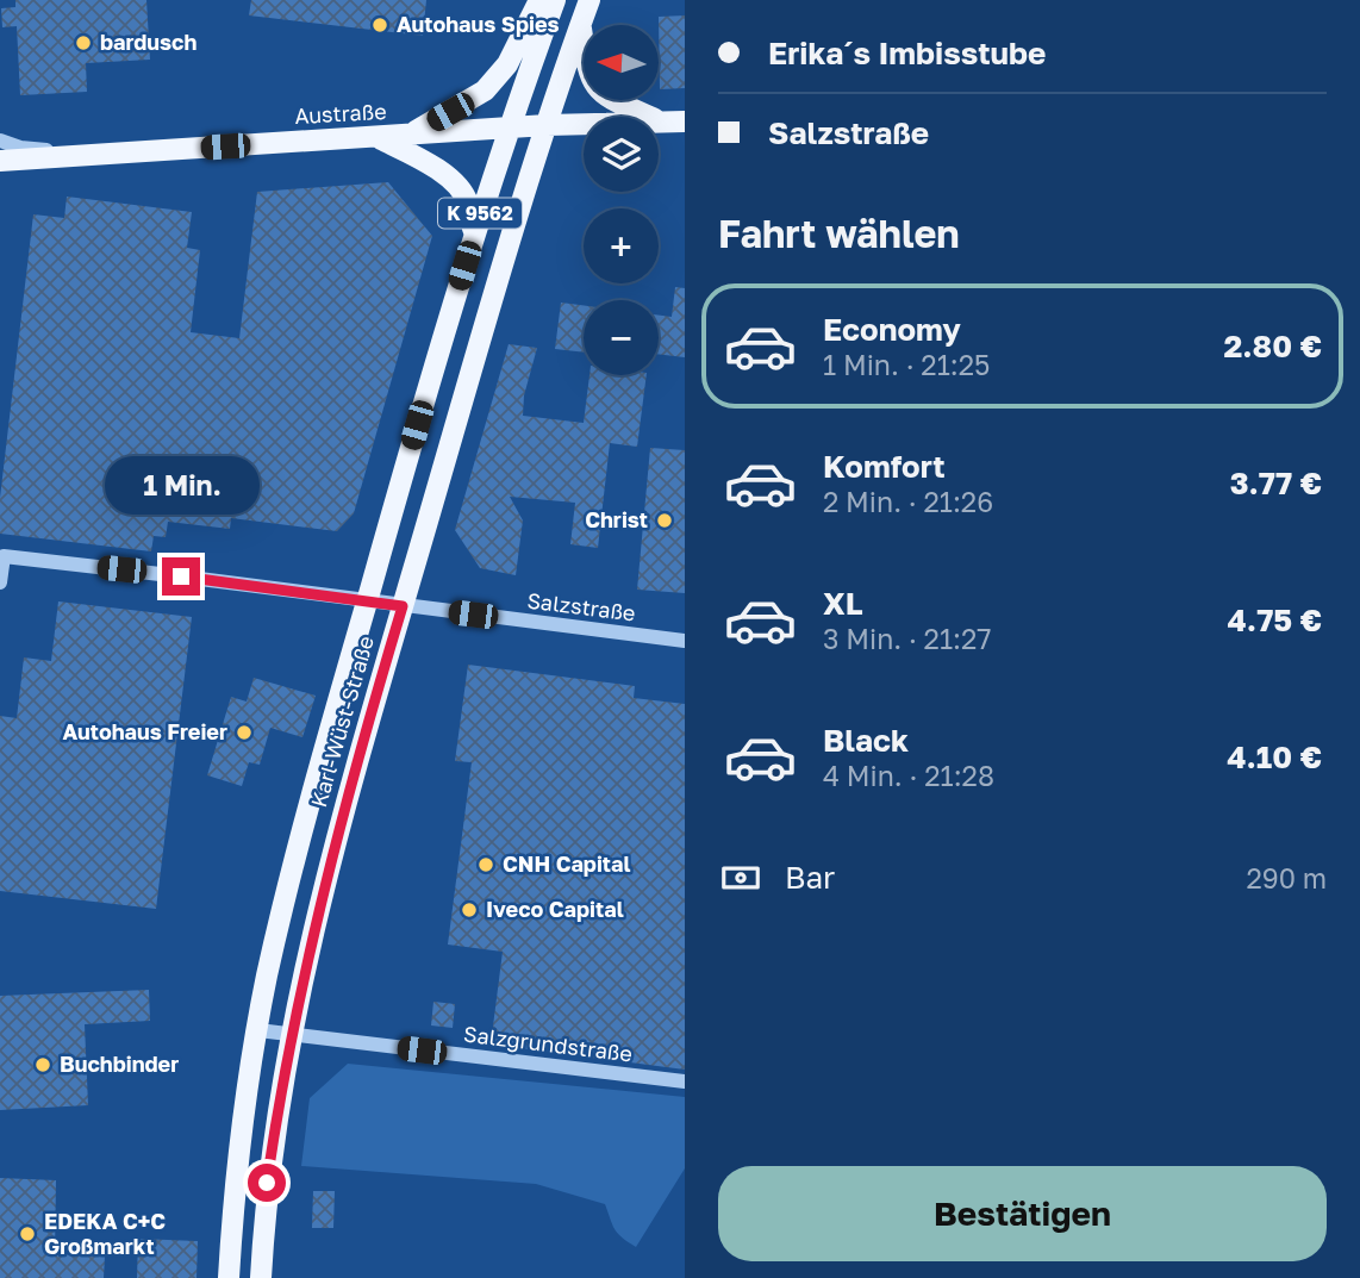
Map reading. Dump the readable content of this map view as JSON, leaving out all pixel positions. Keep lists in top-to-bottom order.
{
  "streets": {
    "main road": ["Austraße", "K 9562", "Karl-Wüst-Straße"],
    "street": ["Salzstraße", "Salzgrundstraße"]
  },
  "crossings": [
    ["Austraße", "Karl-Wüst-Straße"],
    ["Salzstraße", "Karl-Wüst-Straße"],
    ["Karl-Wüst-Straße", "Salzgrundstraße"]
  ],
  "places": [
    "Autohaus Spies",
    "bardusch",
    "Christ",
    "Autohaus Freier",
    "CNH Capital",
    "Iveco Capital",
    "Buchbinder",
    "EDEKA C+C Großmarkt"
  ],
  "north": "left",
  "page": {
    "banner": ["Erika´s Imbisstube", "Salzstraße"],
    "map_buttons": ["+", "−"],
    "heading": "Fahrt wählen",
    "list": [
      {
        "name": "Economy",
        "note": "1 Min. · 21:25",
        "value": "2.80 €"
      },
      {
        "name": "Komfort",
        "note": "2 Min. · 21:26",
        "value": "3.77 €"
      },
      {
        "name": "XL",
        "note": "3 Min. · 21:27",
        "value": "4.75 €"
      },
      {
        "name": "Black",
        "note": "4 Min. · 21:28",
        "value": "4.10 €"
      }
    ],
    "bubble": "1 Min.",
    "pay": ["Bar", "290 m"],
    "buttons": "Bestätigen"
  }
}
